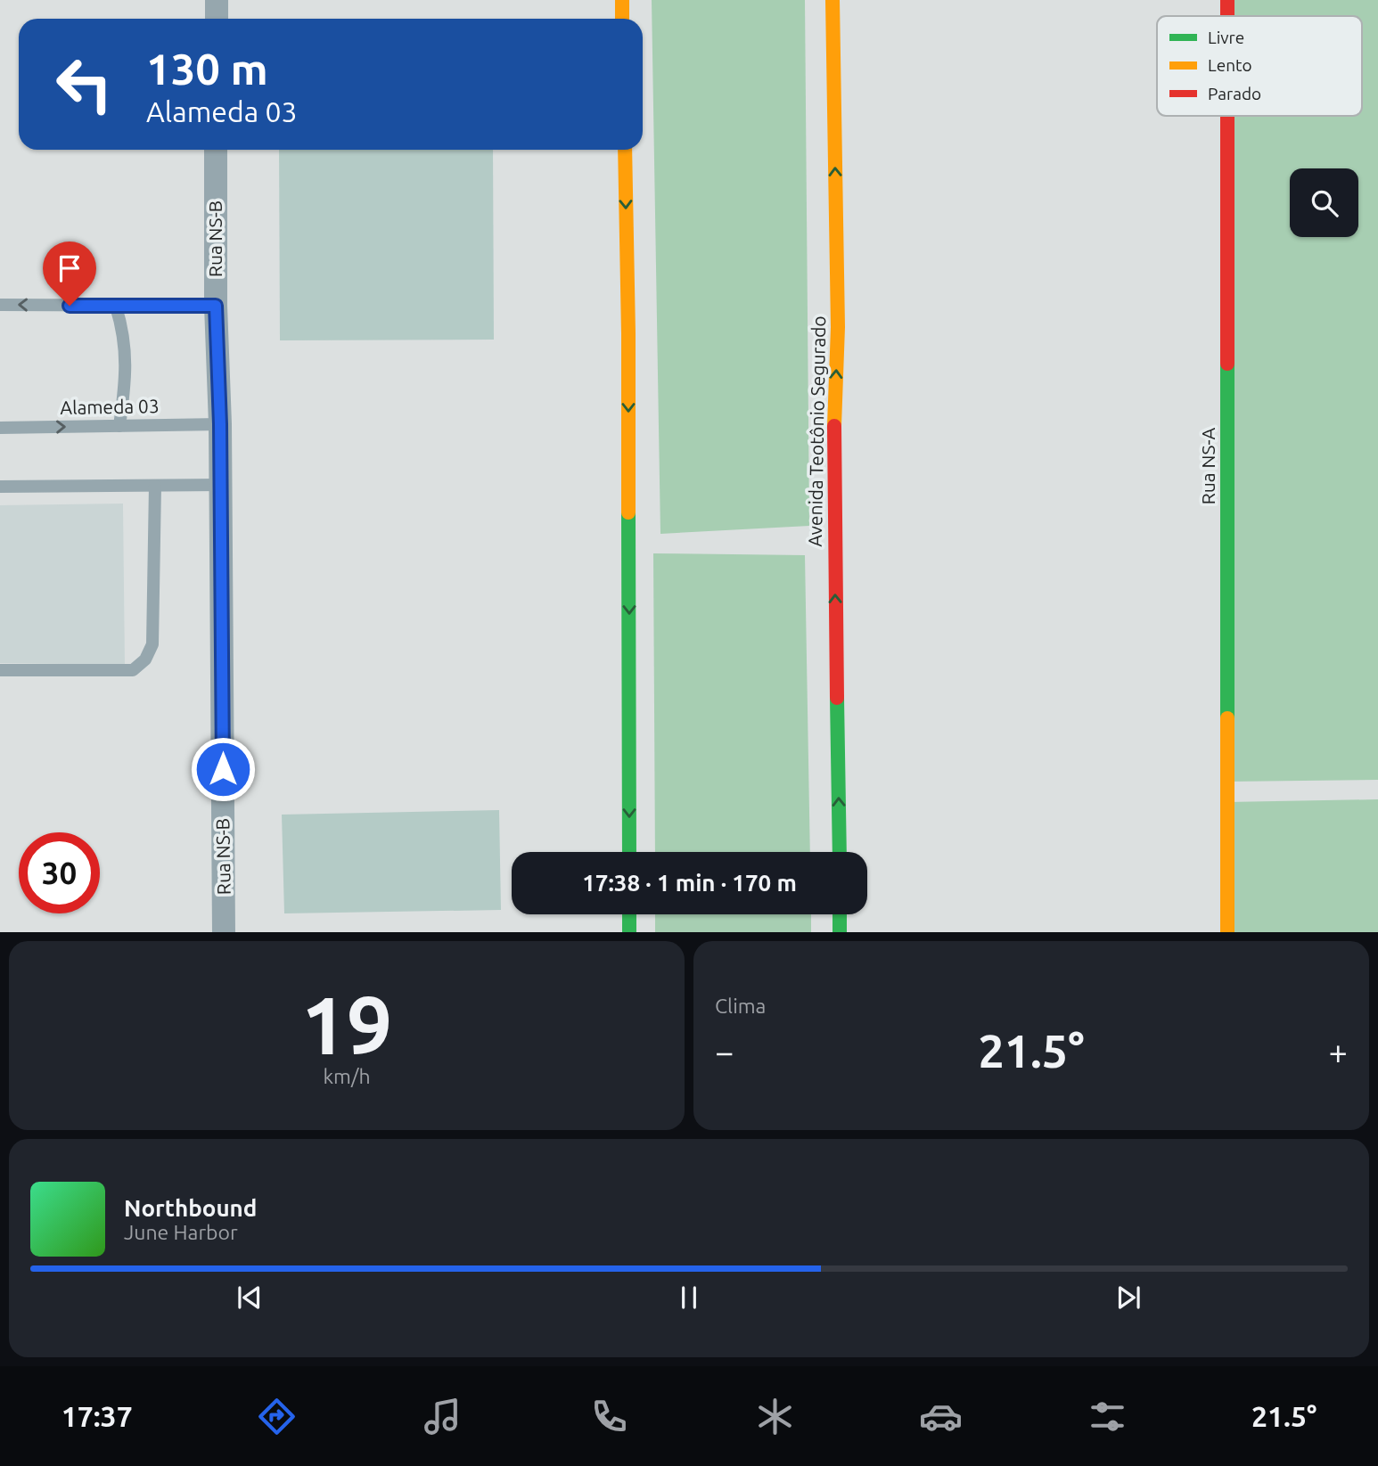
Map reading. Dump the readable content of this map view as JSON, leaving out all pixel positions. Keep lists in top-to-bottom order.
{
  "streets": {
    "main road": ["Avenida Teotônio Segurado", "Rua NS-A"],
    "street": ["Rua NS-B"],
    "lane": ["Alameda 03"]
  },
  "crossings": [
    ["Rua NS-B", "Alameda 03"]
  ],
  "one_way": ["Avenida Teotônio Segurado"],
  "legend": ["Livre", "Lento", "Parado"],
  "page": {
    "turn": ["130 m", "Alameda 03"],
    "limit": "30",
    "trip": "17:38 · 1 min · 170 m",
    "tile": [
      ["19", "km/h"],
      "Clima"
    ],
    "heat": ["−", "21.5°", "+"],
    "song": ["Northbound", "June Harbor"],
    "tabs": ["17:37", "21.5°"]
  }
}
